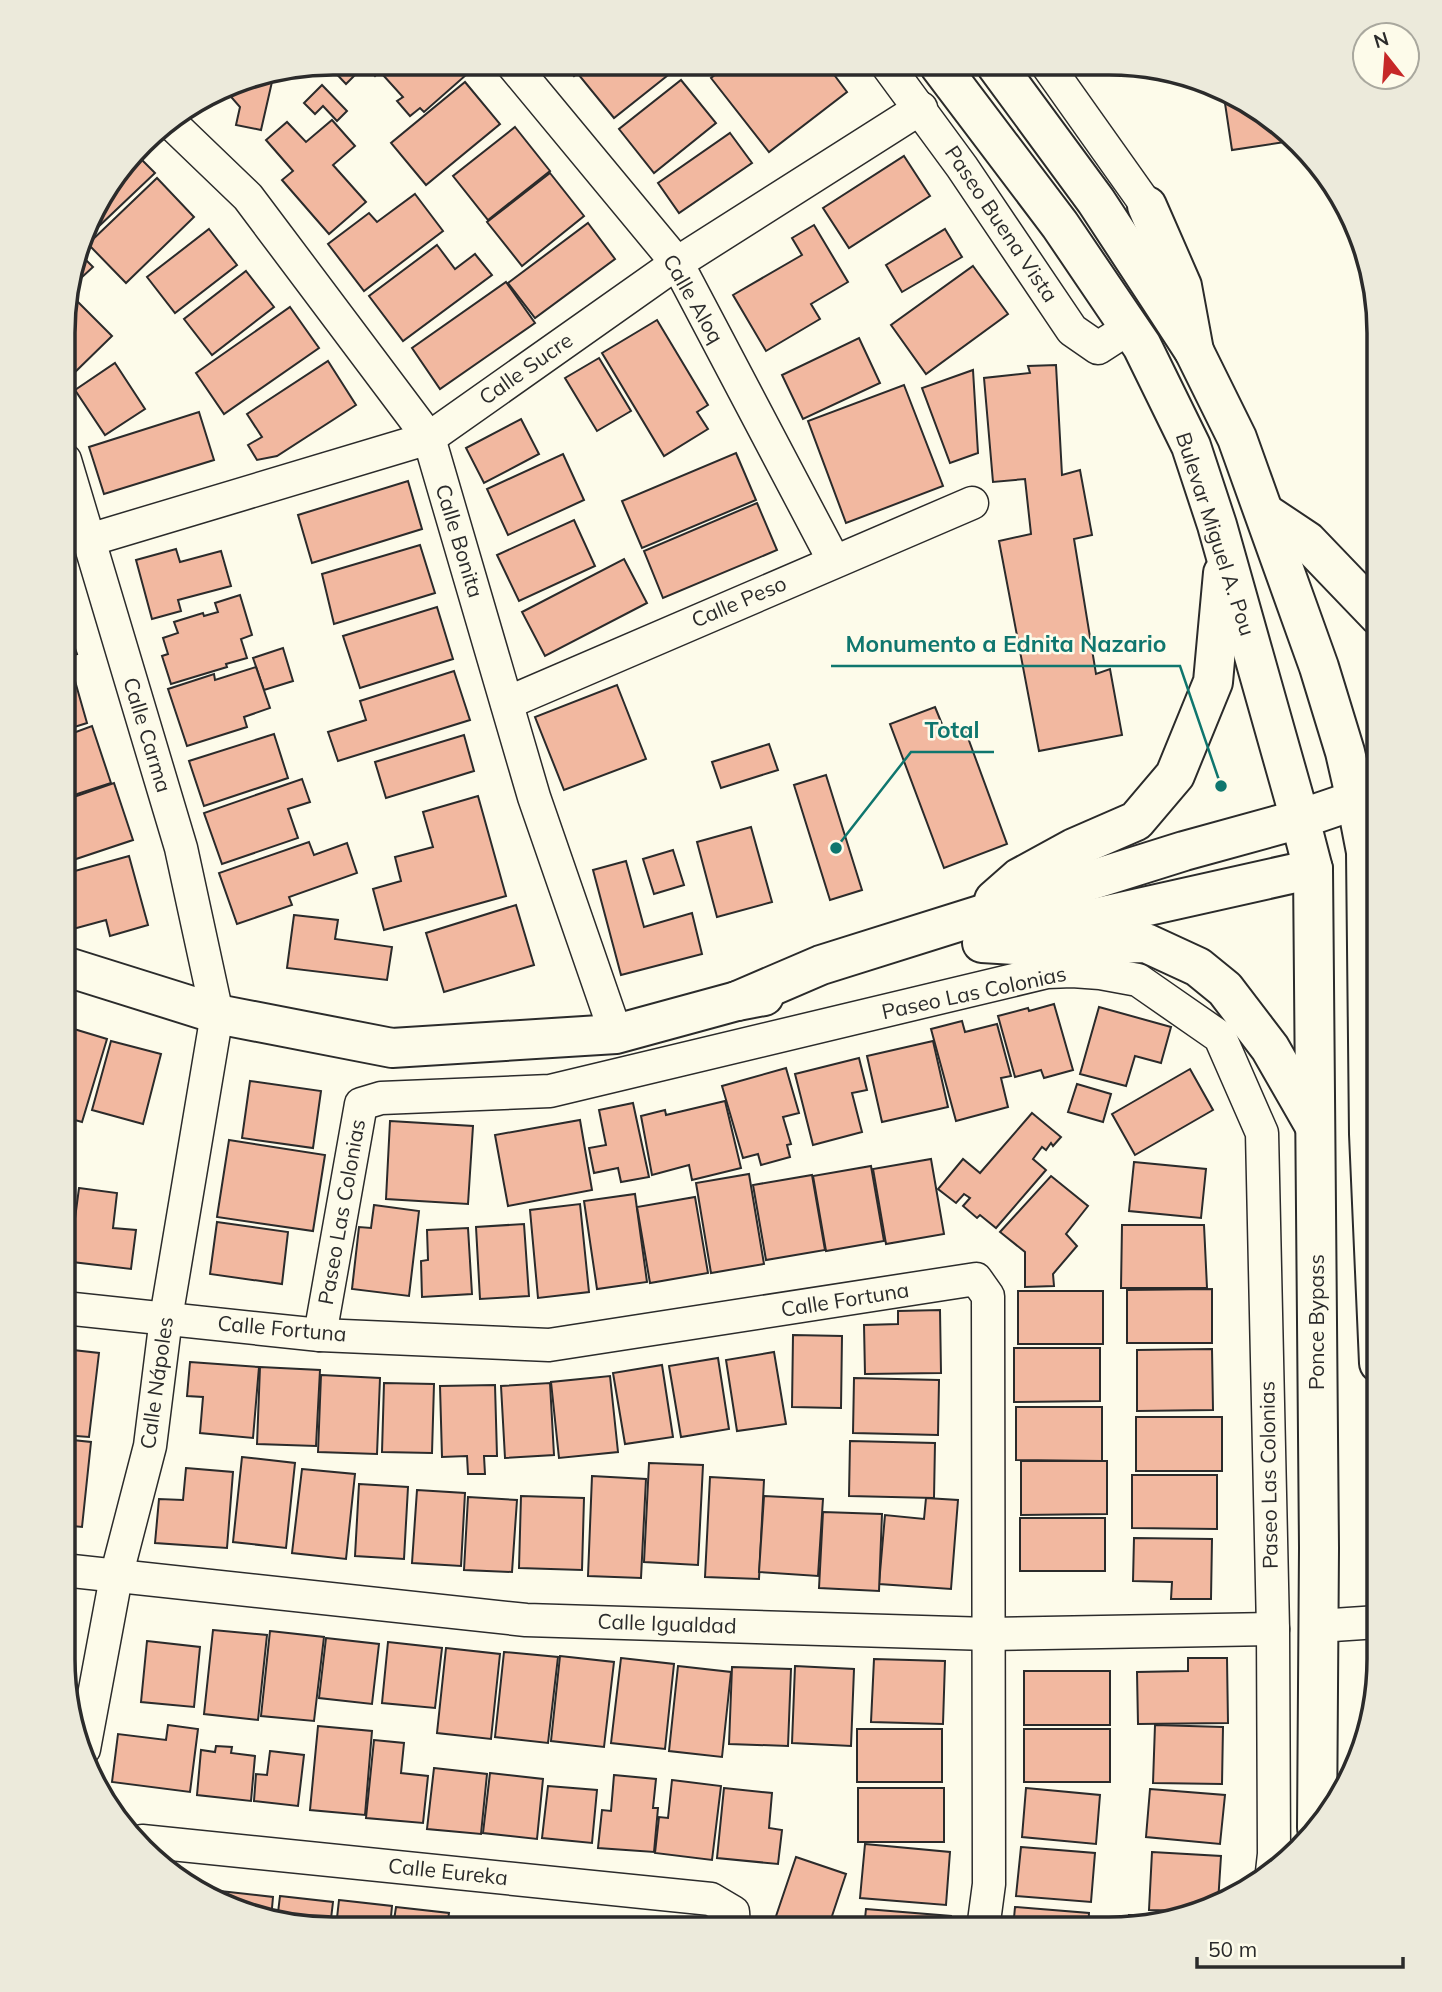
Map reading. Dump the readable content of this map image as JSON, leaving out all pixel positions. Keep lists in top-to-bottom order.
{
  "streets": {
    "main road": ["Bulevar Miguel A. Pou", "Ponce Bypass"],
    "street": [
      "Paseo Buena Vista",
      "Calle Aloq",
      "Calle Sucre",
      "Calle Bonita",
      "Calle Peso",
      "Calle Carma",
      "Paseo Las Colonias",
      "Calle Fortuna",
      "Calle Nápoles",
      "Calle Igualdad",
      "Calle Eureka"
    ]
  },
  "crossings": [
    ["Paseo Buena Vista", "Calle Sucre"],
    ["Paseo Buena Vista", "Bulevar Miguel A. Pou"],
    ["Calle Aloq", "Calle Sucre"],
    ["Calle Aloq", "Calle Peso"],
    ["Calle Sucre", "Calle Bonita"],
    ["Calle Sucre", "Calle Carma"],
    ["Bulevar Miguel A. Pou", "Ponce Bypass"],
    ["Calle Bonita", "Calle Peso"],
    ["Calle Carma", "Calle Nápoles"],
    ["Paseo Las Colonias", "Calle Fortuna"],
    ["Paseo Las Colonias", "Calle Igualdad"],
    ["Calle Fortuna", "Calle Nápoles"],
    ["Calle Fortuna", "Calle Igualdad"],
    ["Calle Nápoles", "Calle Igualdad"]
  ],
  "places": ["Monumento a Ednita Nazario", "Total"],
  "scale_bar": "50 m",
  "north": "top"
}
